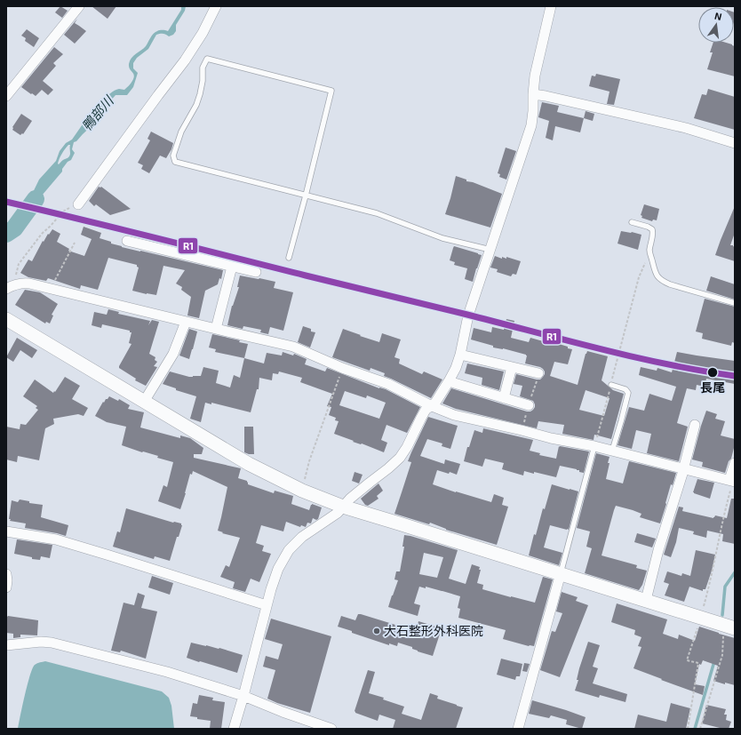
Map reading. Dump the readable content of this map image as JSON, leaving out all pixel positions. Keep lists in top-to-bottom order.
{
  "water": ["鴨部川"],
  "places": ["長尾", "大石整形外科医院"],
  "lines": ["transit line R1"],
  "north": "top"
}
